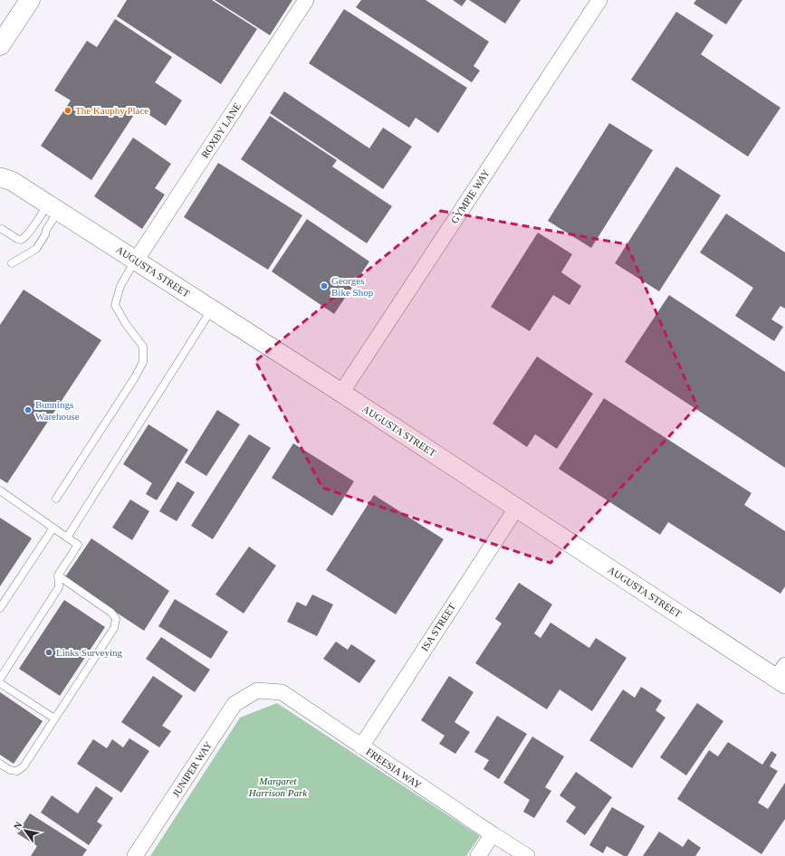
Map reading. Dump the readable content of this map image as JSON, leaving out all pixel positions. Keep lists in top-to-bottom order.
{
  "streets": {
    "street": [
      "ROXBY LANE",
      "GYMPIE WAY",
      "AUGUSTA STREET",
      "ISA STREET",
      "FREESIA WAY",
      "JUNIPER WAY"
    ]
  },
  "crossings": [
    ["ROXBY LANE", "AUGUSTA STREET"],
    ["GYMPIE WAY", "AUGUSTA STREET"],
    ["AUGUSTA STREET", "ISA STREET"],
    ["ISA STREET", "FREESIA WAY"],
    ["FREESIA WAY", "JUNIPER WAY"]
  ],
  "parks": ["Margaret Harrison Park"],
  "places": [
    "The Kauphy Place",
    "Georges Bike Shop",
    "Bunnings Warehouse",
    "Links Surveying"
  ],
  "north": "top left"
}
